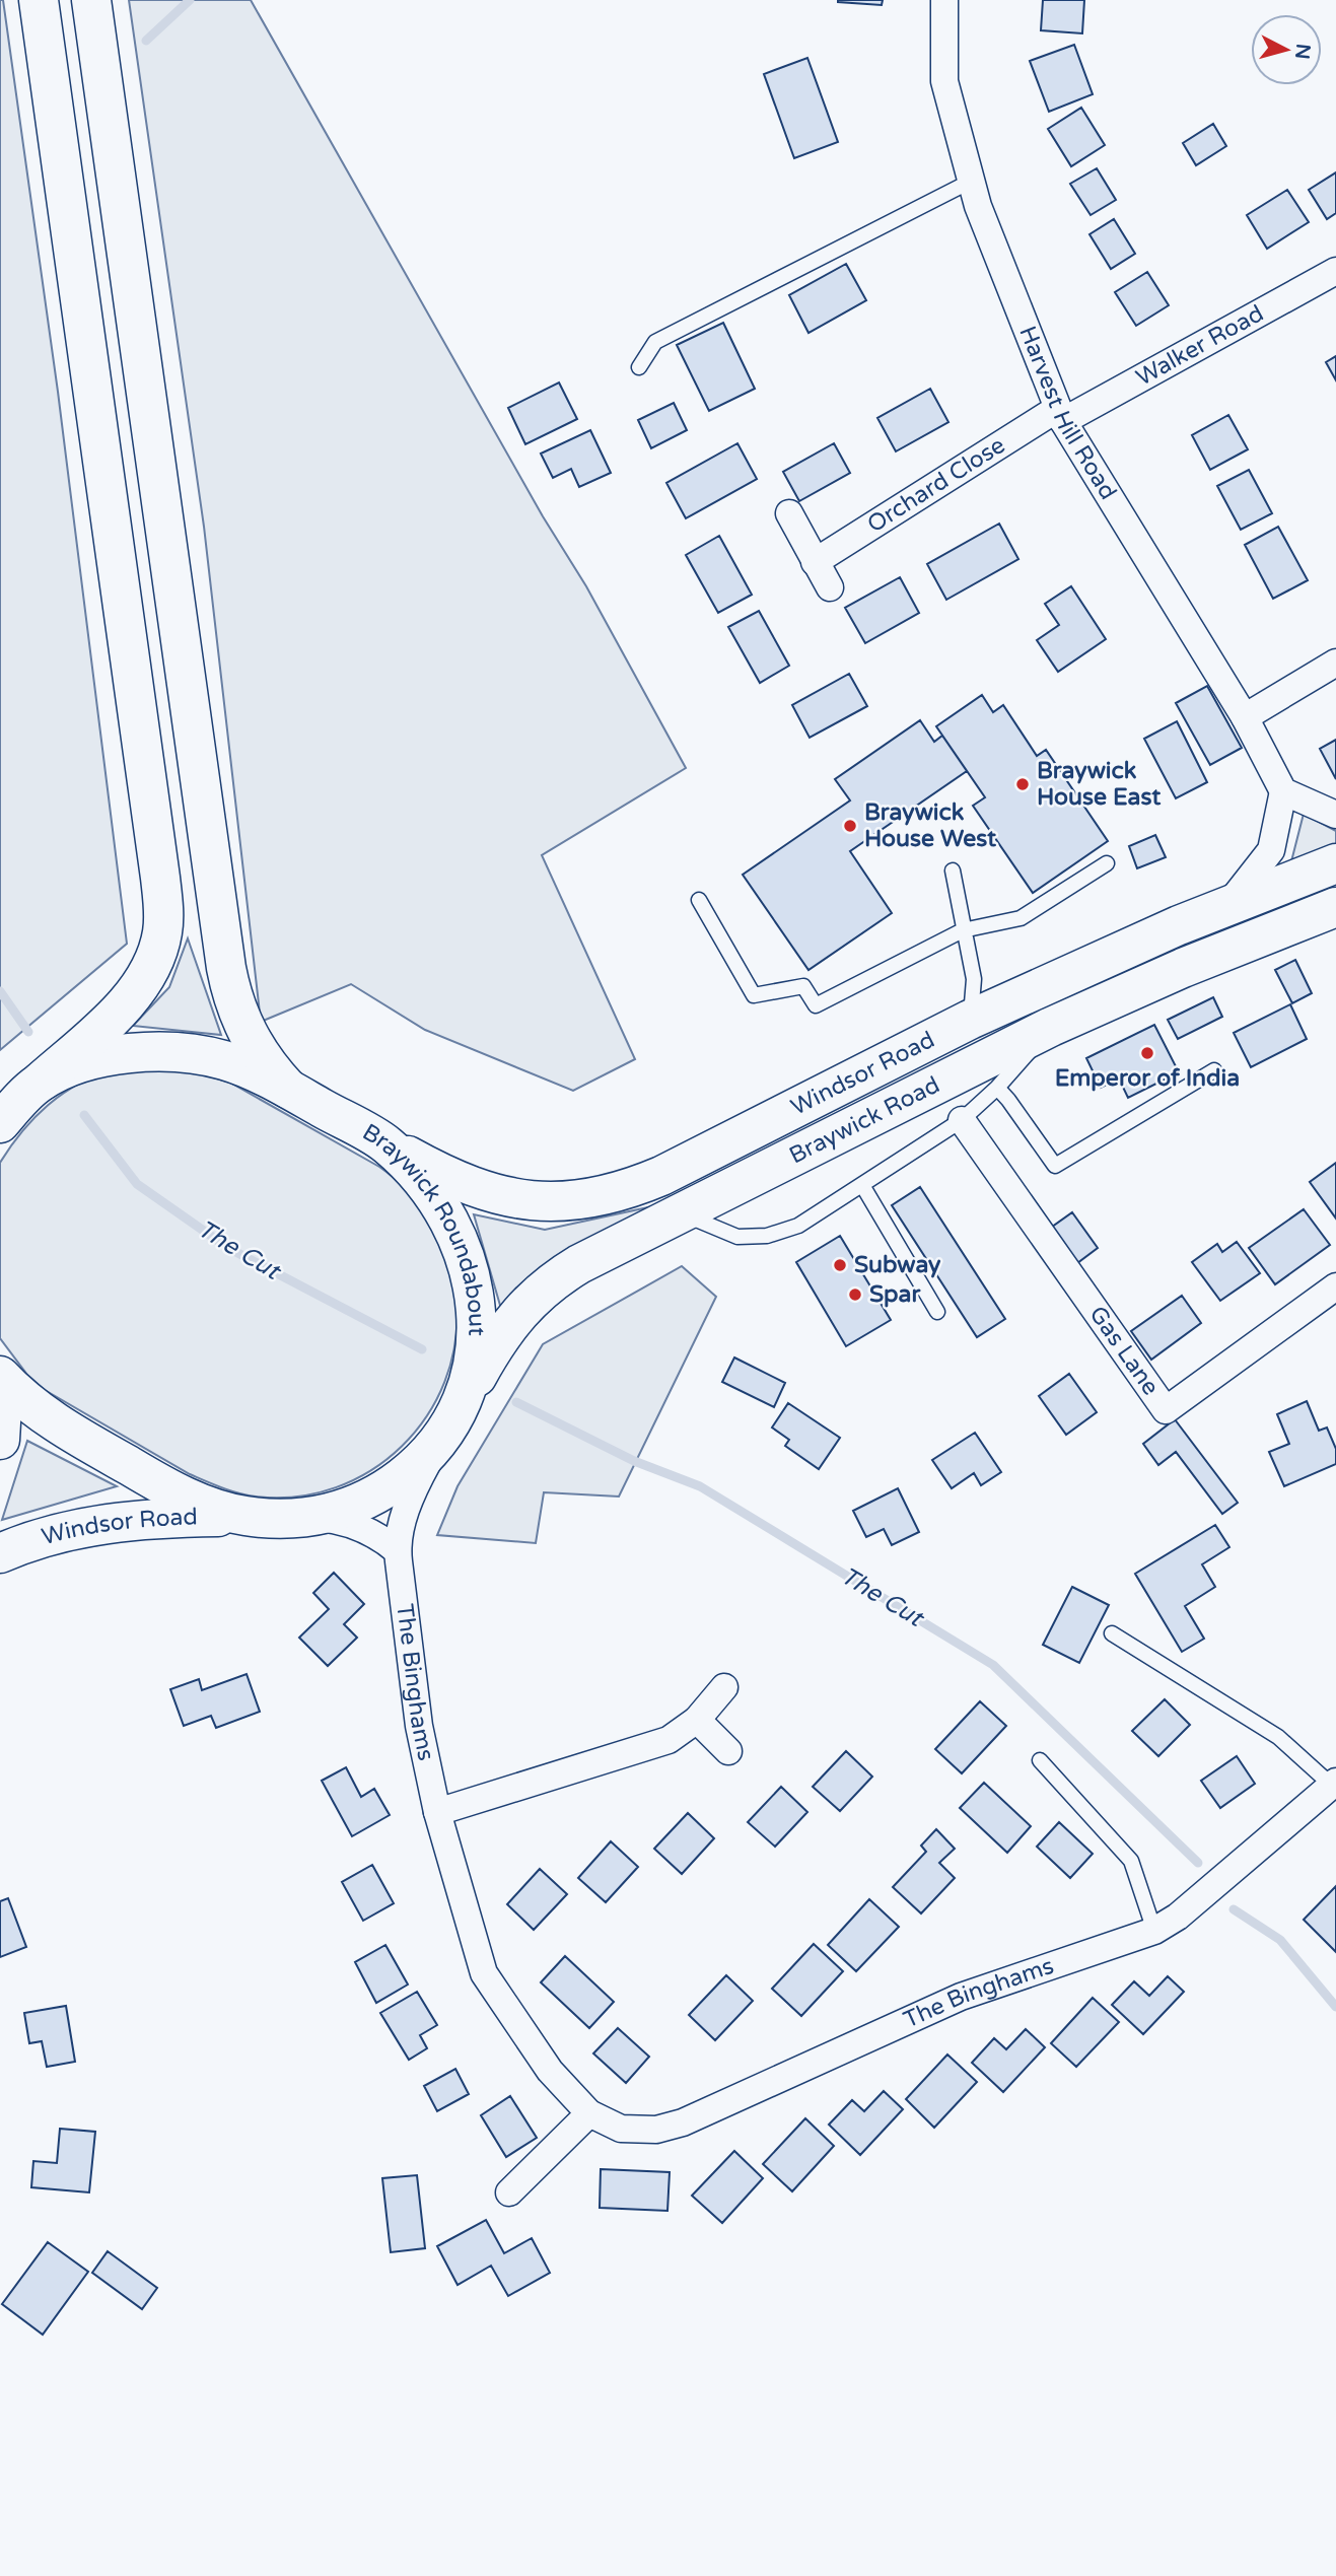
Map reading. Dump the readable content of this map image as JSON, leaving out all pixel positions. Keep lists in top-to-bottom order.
{
  "streets": {
    "main road": ["Windsor Road", "Braywick Road", "Braywick Roundabout"],
    "street": [
      "Walker Road",
      "Harvest Hill Road",
      "Orchard Close",
      "Gas Lane",
      "The Binghams"
    ]
  },
  "crossings": [
    ["Walker Road", "Harvest Hill Road"],
    ["Walker Road", "Orchard Close"],
    ["Harvest Hill Road", "Orchard Close"],
    ["Windsor Road", "Braywick Roundabout"],
    ["Braywick Road", "Braywick Roundabout"],
    ["Braywick Road", "The Binghams"],
    ["Braywick Roundabout", "The Binghams"]
  ],
  "water": ["The Cut"],
  "places": [
    "Braywick House East",
    "Braywick House West",
    "Emperor of India",
    "Subway",
    "Spar"
  ],
  "north": "right"
}
